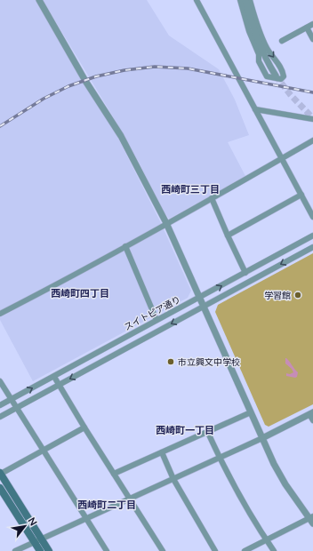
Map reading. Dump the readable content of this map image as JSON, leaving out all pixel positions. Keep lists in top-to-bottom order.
{
  "streets": {
    "street": ["スイトピア通り"]
  },
  "districts": [
    "西崎町三丁目",
    "西崎町四丁目",
    "西崎町一丁目",
    "西崎町二丁目"
  ],
  "places": ["学習館", "市立興文中学校"],
  "north": "top right"
}
